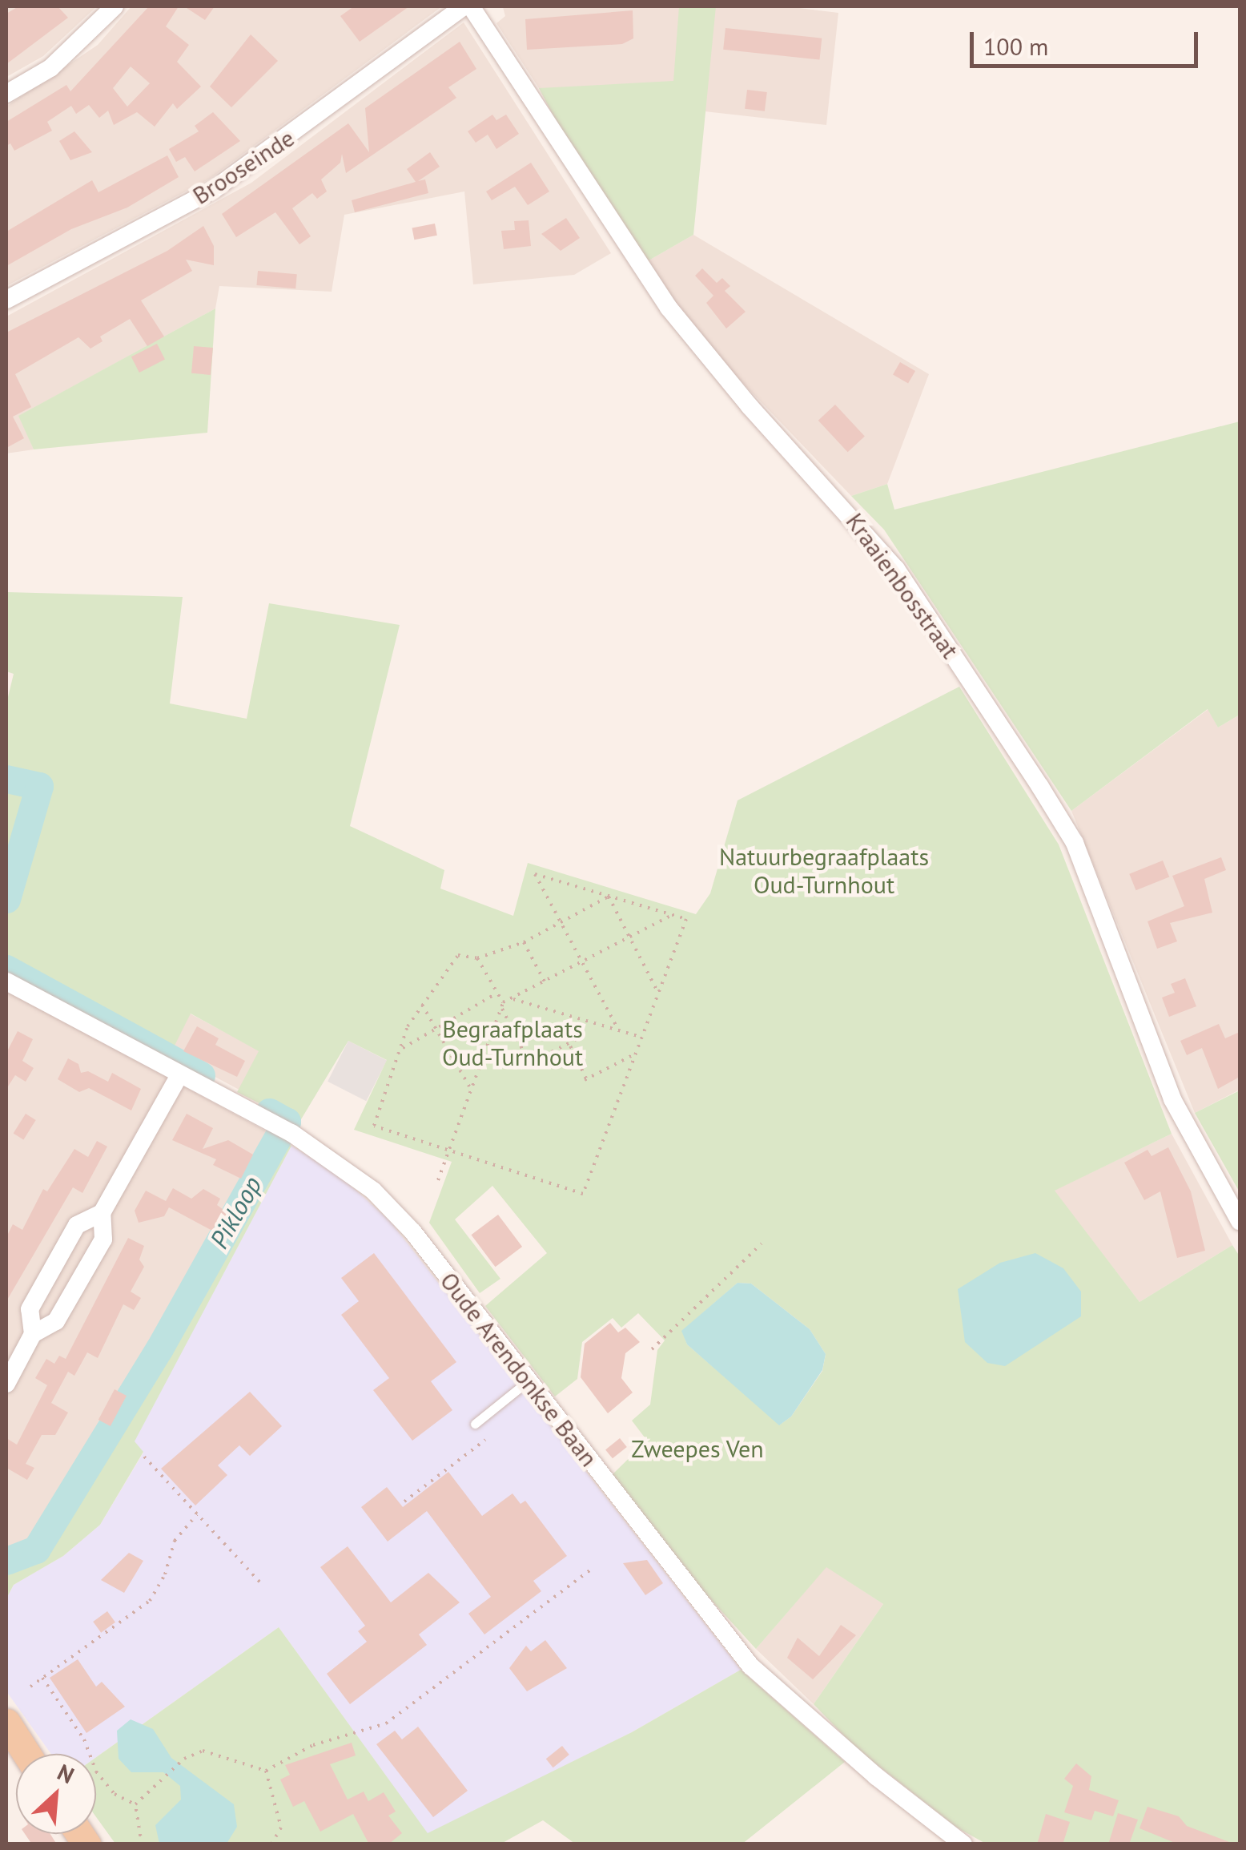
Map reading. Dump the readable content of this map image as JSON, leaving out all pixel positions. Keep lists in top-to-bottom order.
{
  "streets": {
    "street": ["Brooseinde", "Kraaienbosstraat", "Oude Arendonkse Baan"]
  },
  "water": ["Pikloop"],
  "parks": ["Natuurbegraafplaats Oud-Turnhout", "Begraafplaats Oud-Turnhout", "Zweepes Ven"],
  "scale_bar": "100 m",
  "north": "top right"
}
